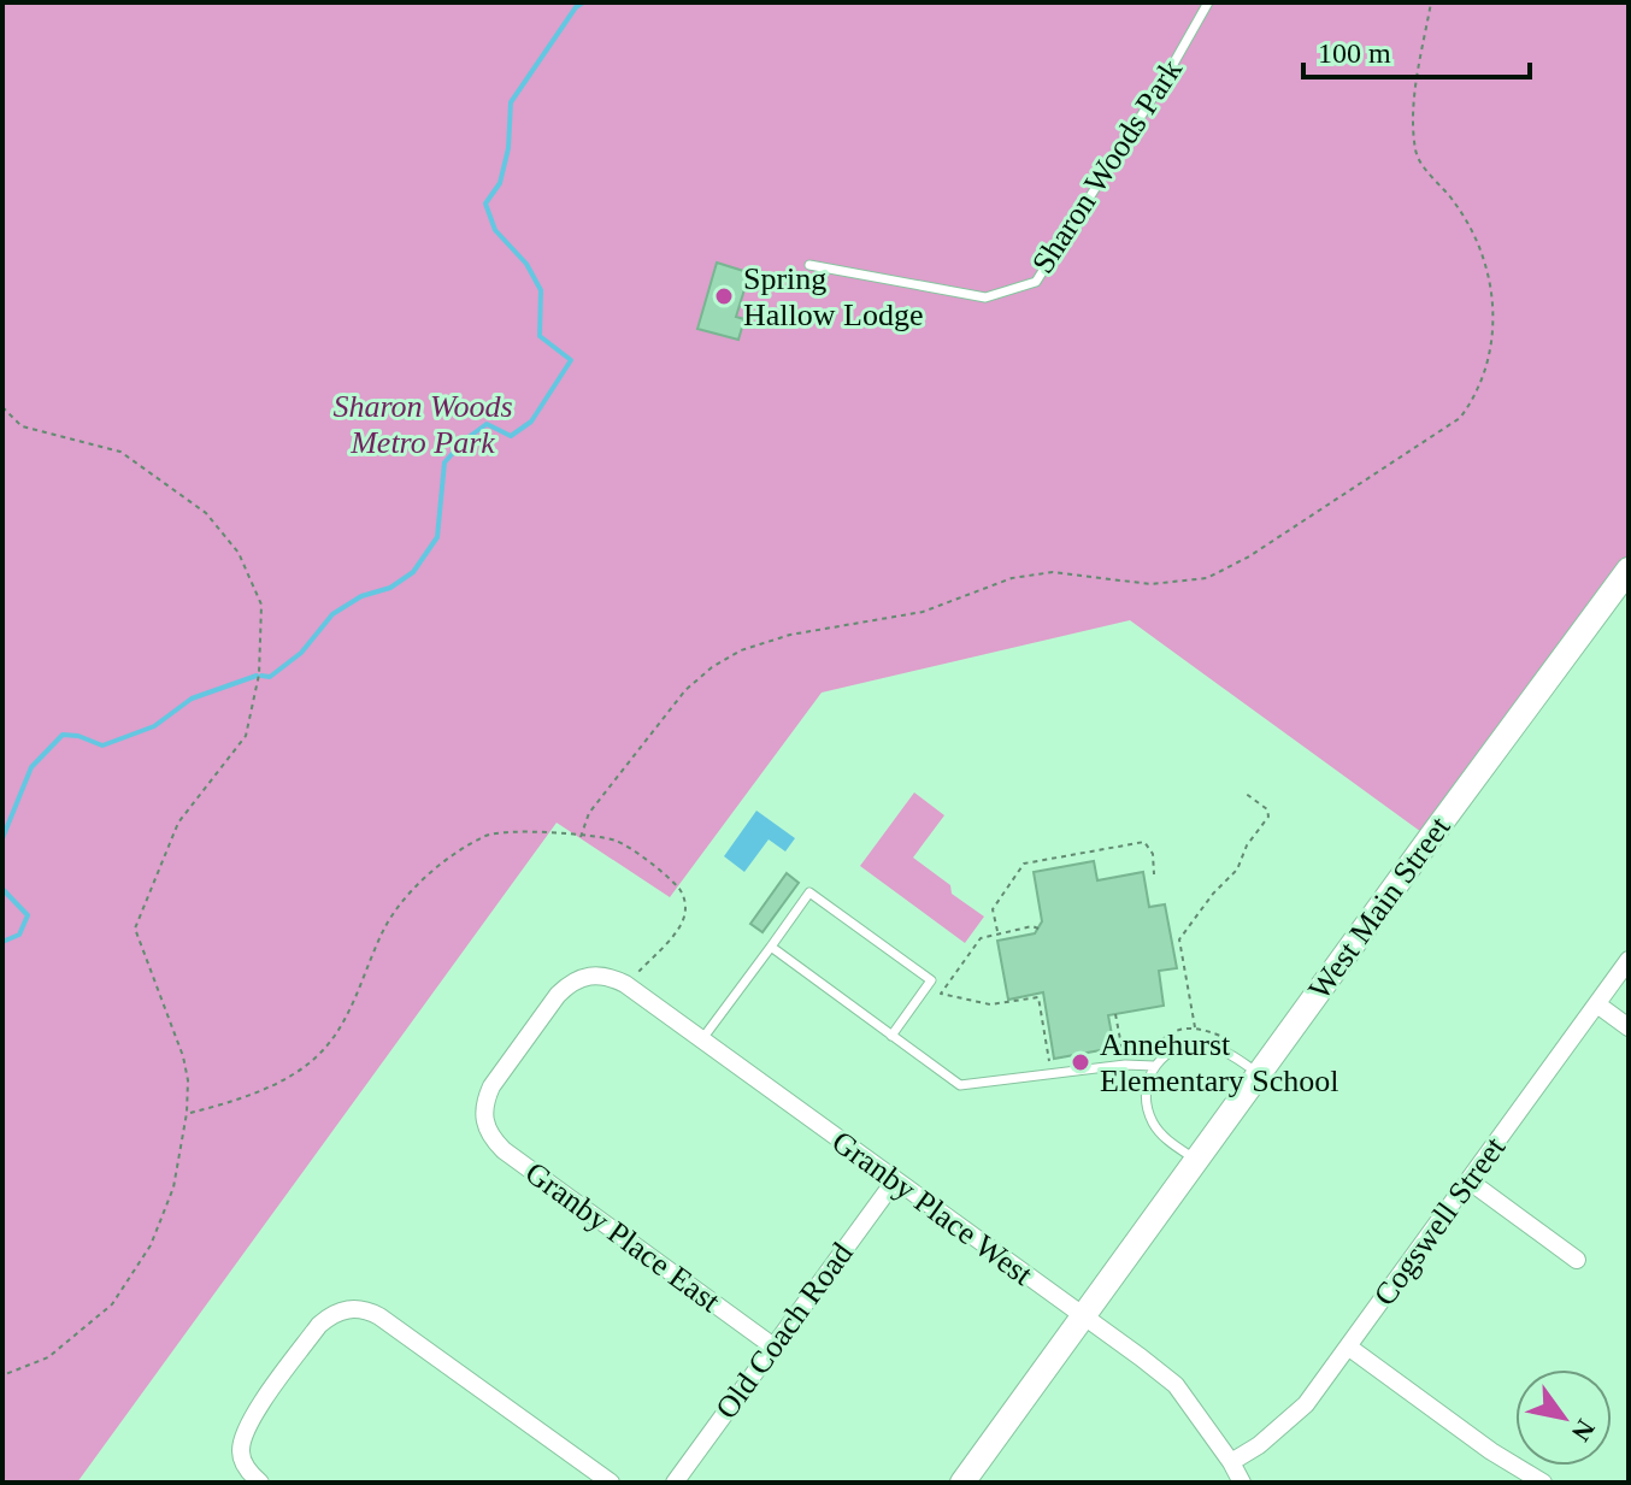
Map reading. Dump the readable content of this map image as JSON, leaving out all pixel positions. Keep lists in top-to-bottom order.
{
  "streets": {
    "main road": ["West Main Street"],
    "street": [
      "Granby Place West",
      "Cogswell Street",
      "Granby Place East",
      "Old Coach Road"
    ],
    "lane": ["Sharon Woods Park"]
  },
  "crossings": [
    ["West Main Street", "Granby Place West"],
    ["Granby Place West", "Cogswell Street"],
    ["Granby Place West", "Granby Place East"],
    ["Granby Place West", "Old Coach Road"],
    ["Granby Place East", "Old Coach Road"]
  ],
  "parks": ["Sharon Woods Metro Park"],
  "places": ["Spring Hallow Lodge", "Annehurst Elementary School"],
  "scale_bar": "100 m",
  "north": "bottom right"
}
